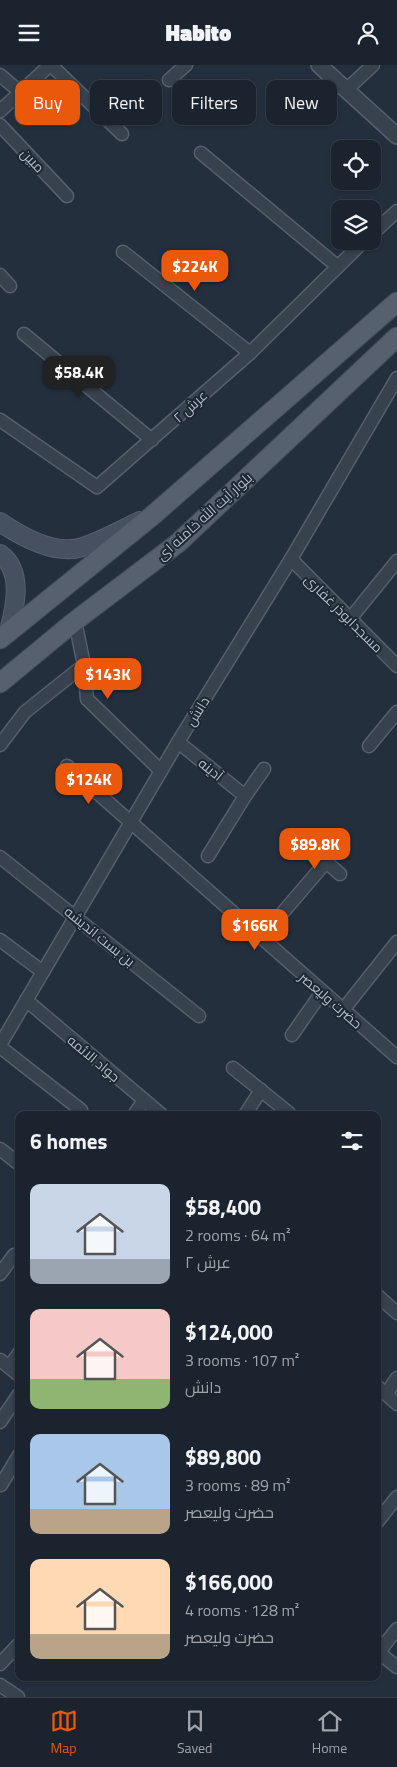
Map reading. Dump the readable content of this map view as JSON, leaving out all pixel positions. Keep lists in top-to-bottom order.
{
  "streets": {
    "main road": ["بلوار آیت الله خامنه ای"],
    "street": [
      "مبین",
      "عرش ۲",
      "مسجدابوذر غفاری",
      "دانش",
      "آدینه",
      "بن بست اندیشه",
      "حضرت ولیعصر",
      "جواد الائمه"
    ]
  },
  "crossings": [
    ["مسجدابوذر غفاری", "دانش"],
    ["دانش", "آدینه"],
    ["دانش", "بن بست اندیشه"],
    ["دانش", "حضرت ولیعصر"],
    ["دانش", "جواد الائمه"]
  ],
  "page": {
    "header": "Habito",
    "chip": [
      "Buy",
      "Rent",
      "Filters",
      "New"
    ],
    "price": [
      "$224K",
      "$58.4K",
      "$143K",
      "$124K",
      "$89.8K",
      "$166K"
    ],
    "heading": "6 homes",
    "list": [
      {
        "name": "$58,400",
        "note": "2 rooms · 64 m² · عرش ۲"
      },
      {
        "name": "$124,000",
        "note": "3 rooms · 107 m² · دانش"
      },
      {
        "name": "$89,800",
        "note": "3 rooms · 89 m² · حضرت ولیعصر"
      },
      {
        "name": "$166,000",
        "note": "4 rooms · 128 m² · حضرت ولیعصر"
      }
    ],
    "tabs": ["Map", "Saved", "Home"]
  }
}
